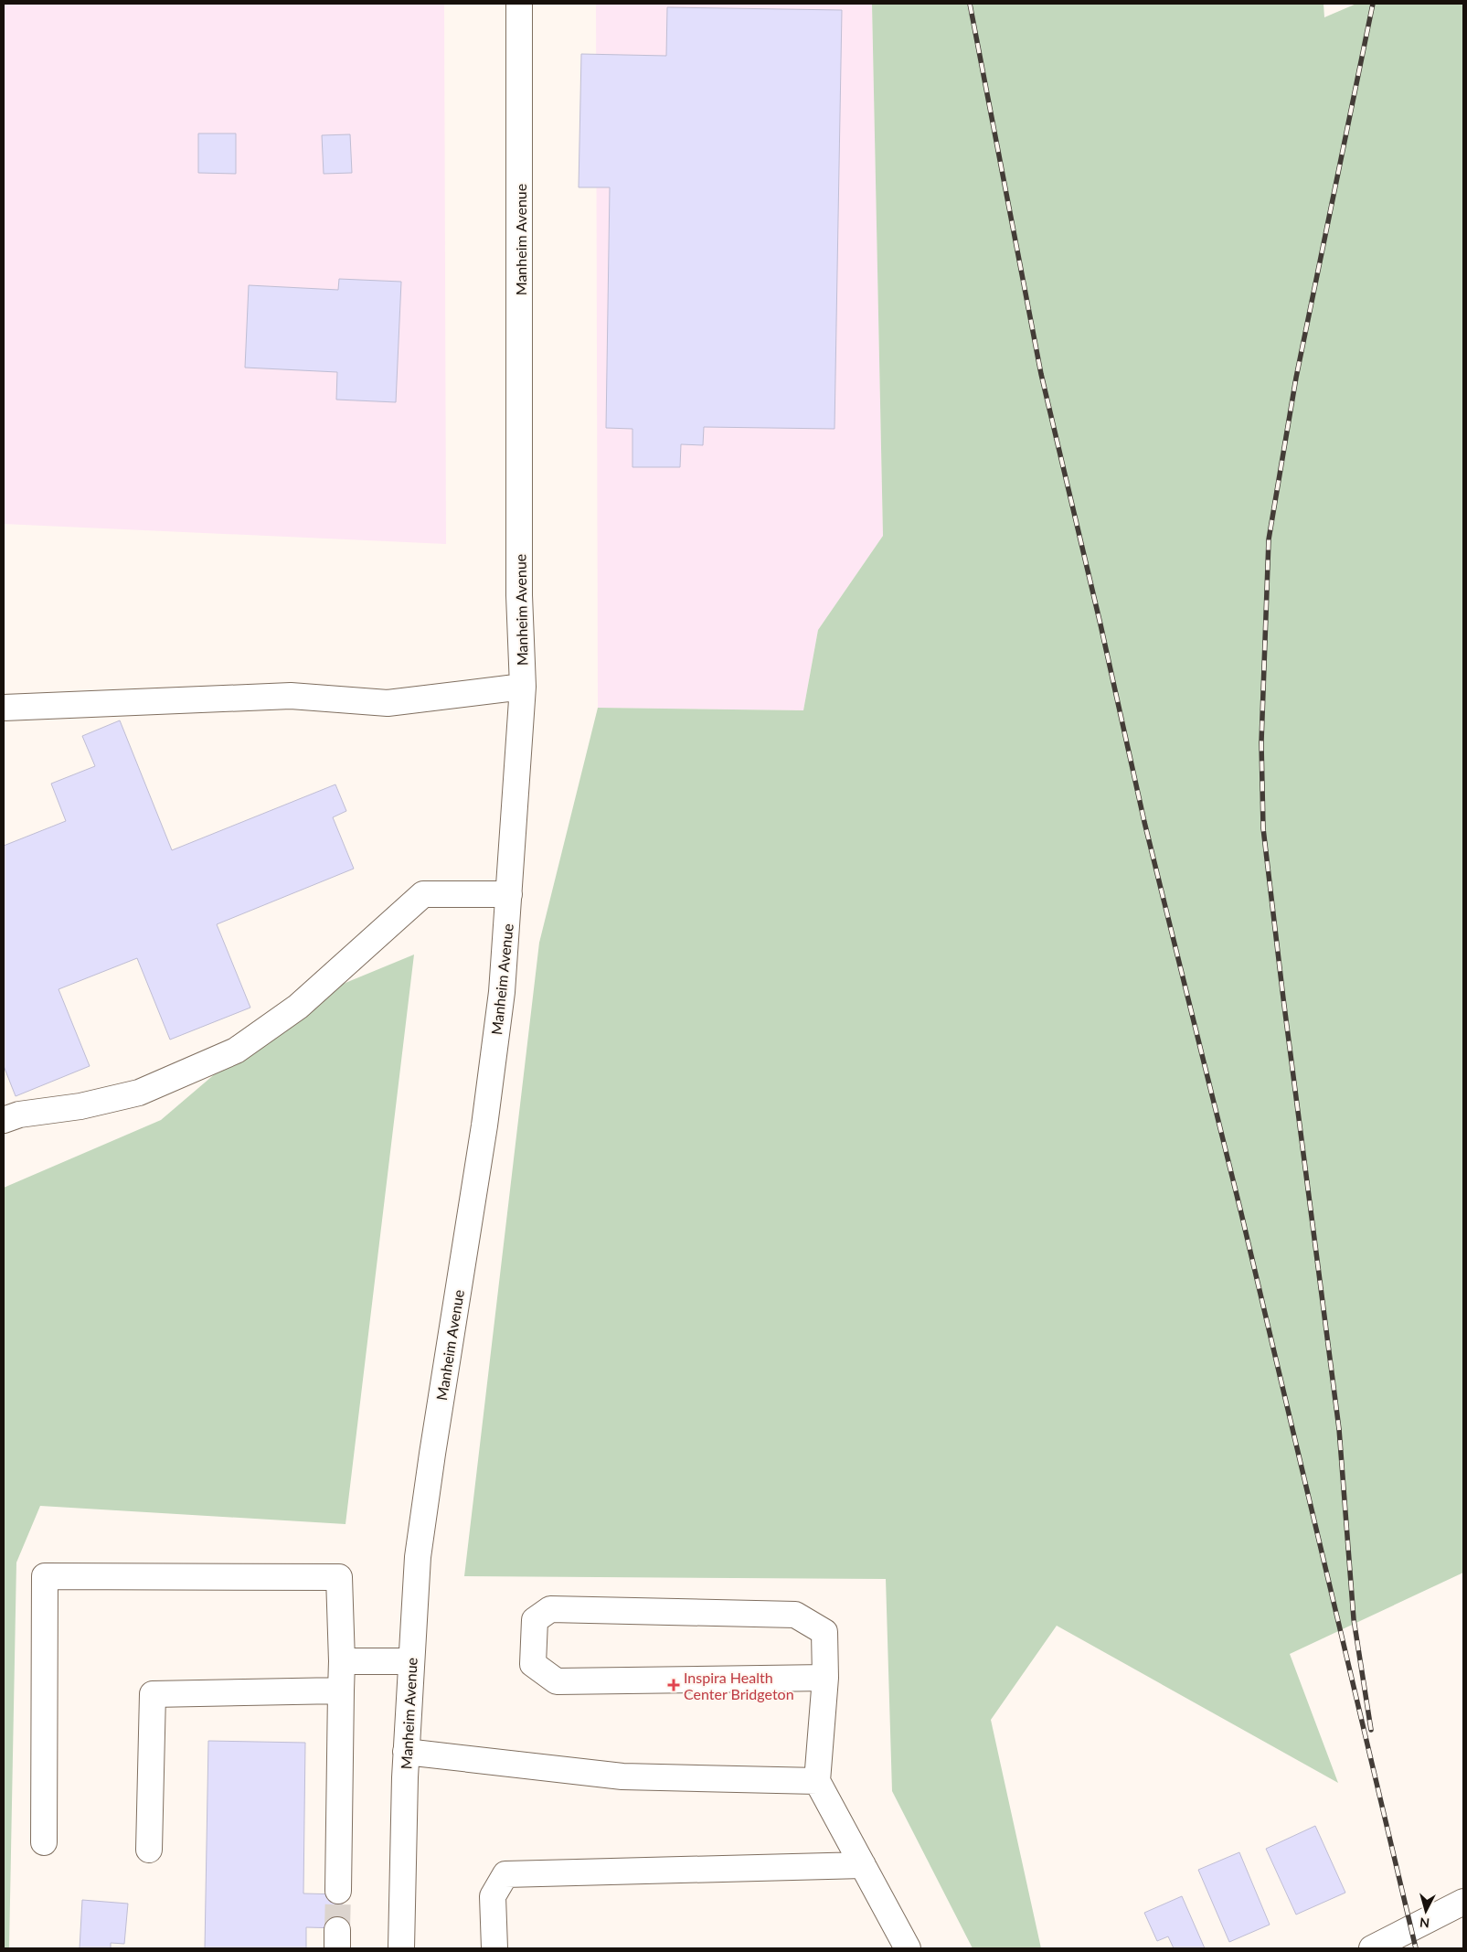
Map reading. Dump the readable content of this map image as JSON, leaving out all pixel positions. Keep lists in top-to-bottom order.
{
  "streets": {
    "street": ["Manheim Avenue"]
  },
  "places": {
    "health": ["Inspira Health Center Bridgeton"]
  },
  "north": "bottom"
}
